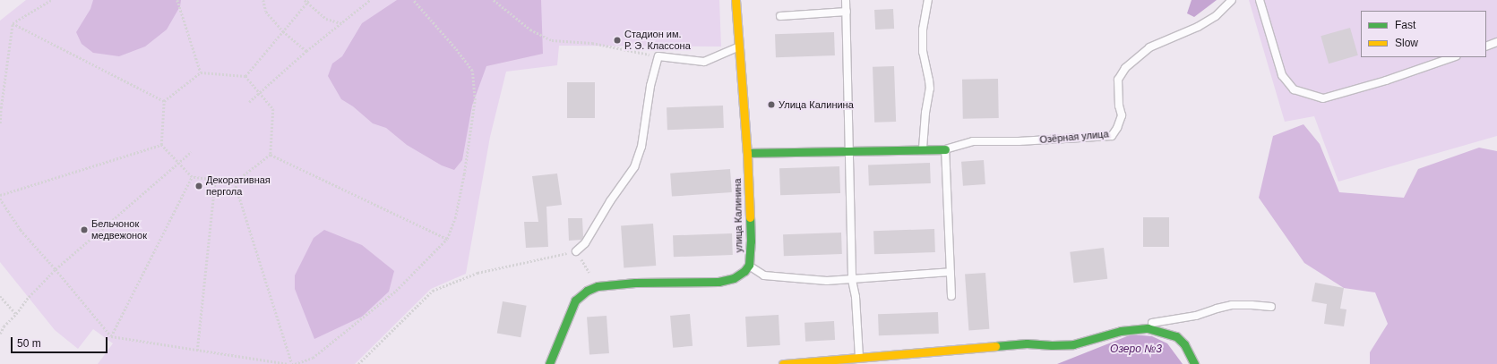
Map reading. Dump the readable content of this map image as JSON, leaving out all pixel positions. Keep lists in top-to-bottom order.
{
  "streets": {
    "street": ["улица Калинина"],
    "lane": ["Озёрная улица"]
  },
  "water": ["Озеро №3"],
  "places": [
    "Стадион им. Р. Э. Классона",
    "Улица Калинина",
    "Декоративная пергола",
    "Бельчонок медвежонок"
  ],
  "legend": ["Fast", "Slow"],
  "scale_bar": "50 m"
}
